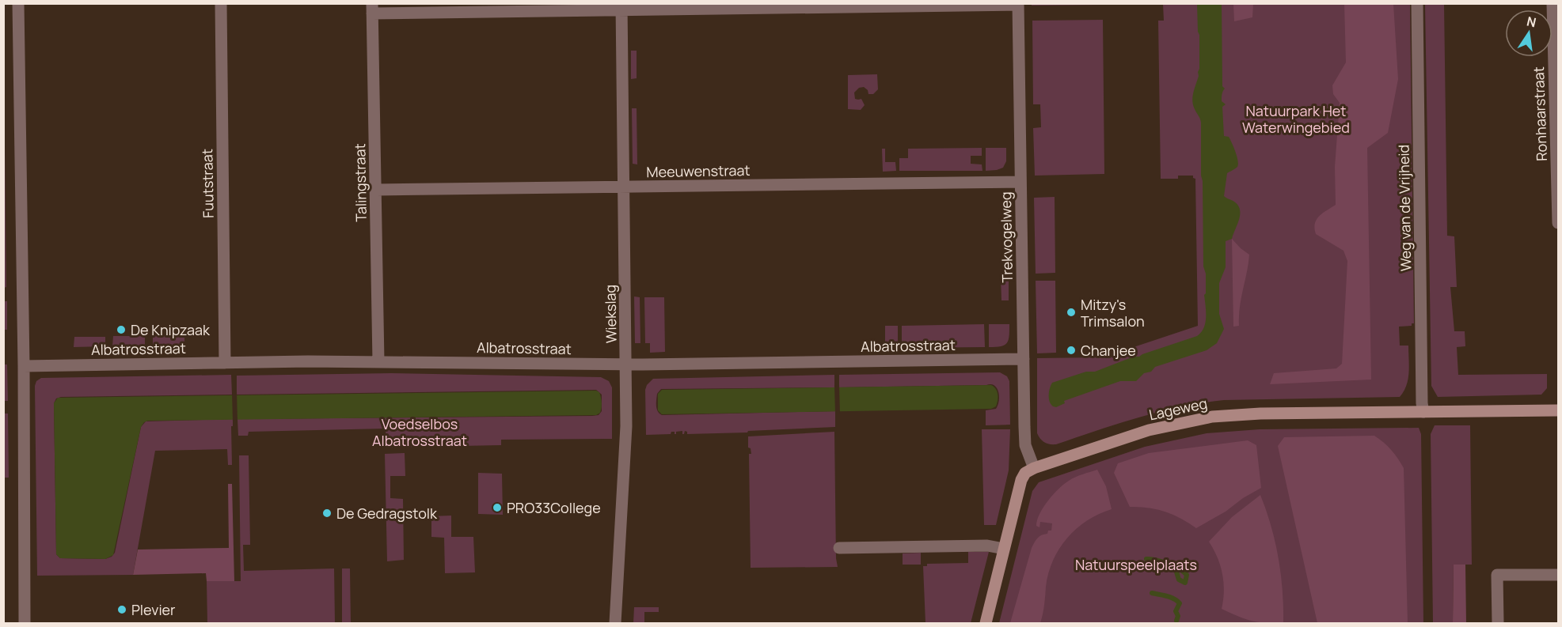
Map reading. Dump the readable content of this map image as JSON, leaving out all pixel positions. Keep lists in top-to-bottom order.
{
  "streets": {
    "street": [
      "Ronhaarstraat",
      "Meeuwenstraat",
      "Talingstraat",
      "Fuutstraat",
      "Weg van de Vrijheid",
      "Trekvogelweg",
      "Wiekslag",
      "Albatrosstraat",
      "Lageweg"
    ]
  },
  "crossings": [
    ["Meeuwenstraat", "Talingstraat"],
    ["Meeuwenstraat", "Trekvogelweg"],
    ["Meeuwenstraat", "Wiekslag"],
    ["Talingstraat", "Albatrosstraat"],
    ["Fuutstraat", "Albatrosstraat"],
    ["Weg van de Vrijheid", "Lageweg"],
    ["Trekvogelweg", "Albatrosstraat"],
    ["Trekvogelweg", "Lageweg"],
    ["Wiekslag", "Albatrosstraat"]
  ],
  "parks": ["Natuurpark Het Waterwingebied", "Voedselbos Albatrosstraat", "Natuurspeelplaats"],
  "places": [
    "Mitzy's Trimsalon",
    "De Knipzaak",
    "Chanjee",
    "PRO33College",
    "De Gedragstolk",
    "Plevier"
  ],
  "north": "top"
}
